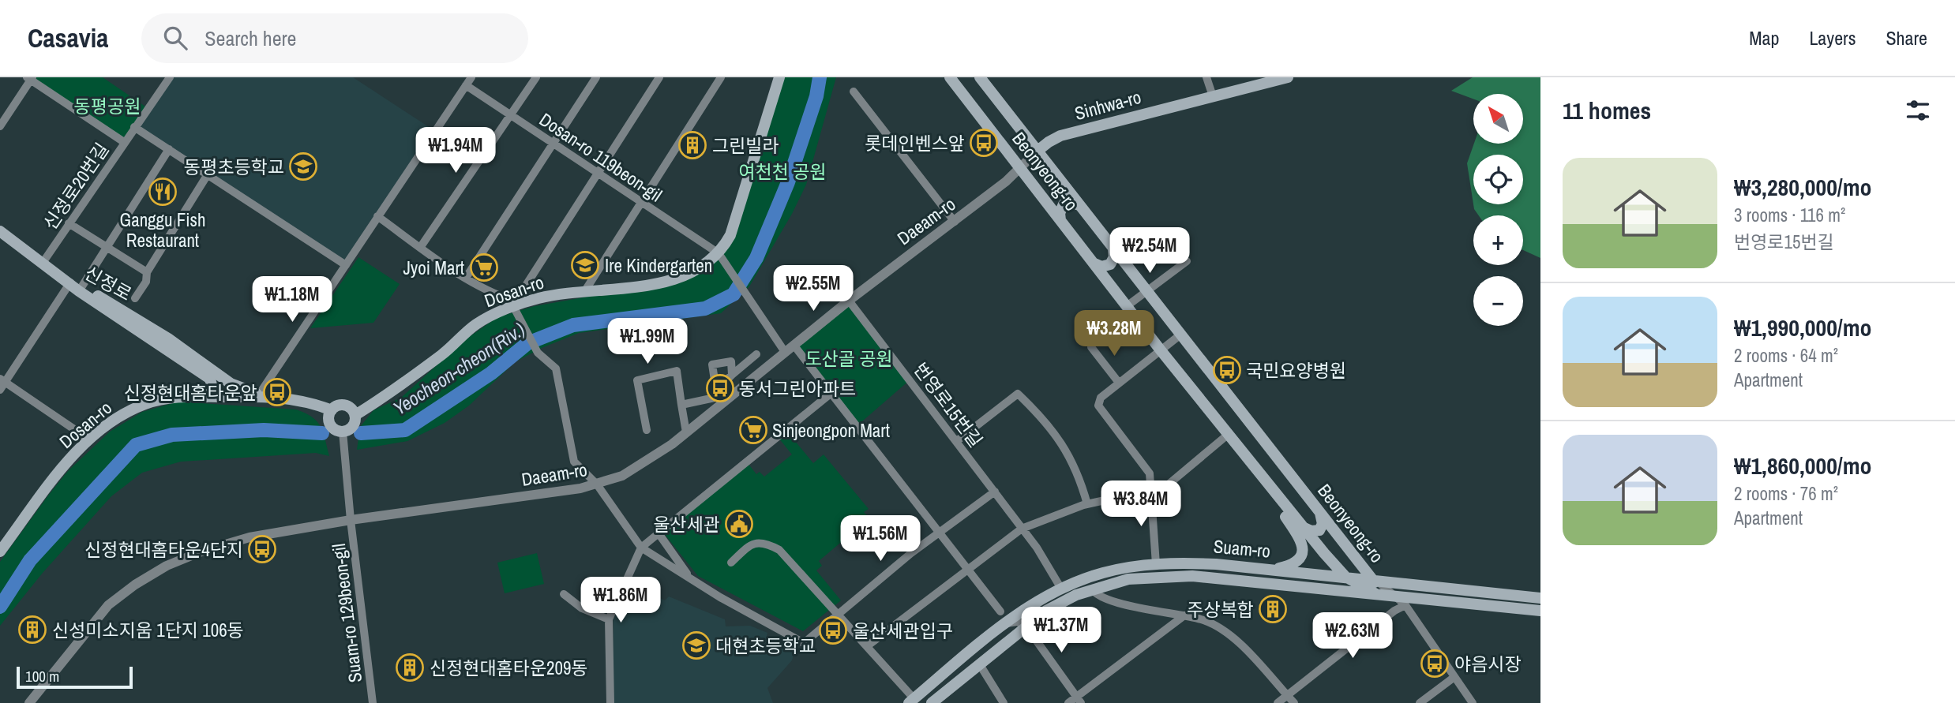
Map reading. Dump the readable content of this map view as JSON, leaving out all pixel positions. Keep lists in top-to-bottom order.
{
  "streets": {
    "main road": [
      "Sinhwa-ro",
      "Beonyeong-ro",
      "신정로",
      "Dosan-ro",
      "Suam-ro"
    ],
    "street": [
      "Dosan-ro 119beon-gil",
      "신정로20번길",
      "Daeam-ro",
      "번영로15번길",
      "Suam-ro 129beon-gil"
    ]
  },
  "crossings": [
    ["Sinhwa-ro", "Beonyeong-ro"],
    ["Sinhwa-ro", "Daeam-ro"],
    ["Dosan-ro 119beon-gil", "Daeam-ro"],
    ["Dosan-ro 119beon-gil", "Dosan-ro"],
    ["Beonyeong-ro", "Daeam-ro"],
    ["Beonyeong-ro", "Suam-ro"],
    ["Daeam-ro", "번영로15번길"],
    ["Daeam-ro", "Suam-ro 129beon-gil"],
    ["신정로", "Dosan-ro"],
    ["Dosan-ro", "Suam-ro 129beon-gil"],
    ["번영로15번길", "Suam-ro"]
  ],
  "water": ["Yeocheon-cheon(Riv.)"],
  "parks": ["동평공원", "여천천 공원", "도산골 공원"],
  "places": {
    "bus stop": [
      "롯데인벤스앞",
      "국민요양병원",
      "동서그린아파트",
      "신정현대홈타운앞",
      "신정현대홈타운4단지",
      "울산세관입구",
      "야음시장"
    ],
    "building": [
      "그린빌라",
      "주상복합",
      "신성미소지움 1단지 106동",
      "신정현대홈타운209동"
    ],
    "school or university": ["동평초등학교", "Ire Kindergarten", "대현초등학교"],
    "restaurant": ["Ganggu Fish Restaurant"],
    "supermarket": ["Jyoi Mart", "Sinjeongpon Mart"],
    "public building": ["울산세관"]
  },
  "scale_bar": "100 m",
  "north": "top left",
  "page": {
    "header": "Casavia",
    "search": "Search here",
    "nav": ["Map", "Layers", "Share"],
    "heading": "11 homes",
    "map_buttons": ["+", "−"],
    "price": [
      "₩1.94M",
      "₩2.54M",
      "₩2.55M",
      "₩1.18M",
      "₩3.28M",
      "₩1.99M",
      "₩3.84M",
      "₩1.56M",
      "₩1.86M",
      "₩1.37M",
      "₩2.63M"
    ],
    "list": [
      {
        "name": "₩3,280,000/mo",
        "note": "3 rooms · 116 m² · 번영로15번길"
      },
      {
        "name": "₩1,990,000/mo",
        "note": "2 rooms · 64 m² · Apartment"
      },
      {
        "name": "₩1,860,000/mo",
        "note": "2 rooms · 76 m² · Apartment"
      }
    ],
    "scale": "100 m"
  }
}
